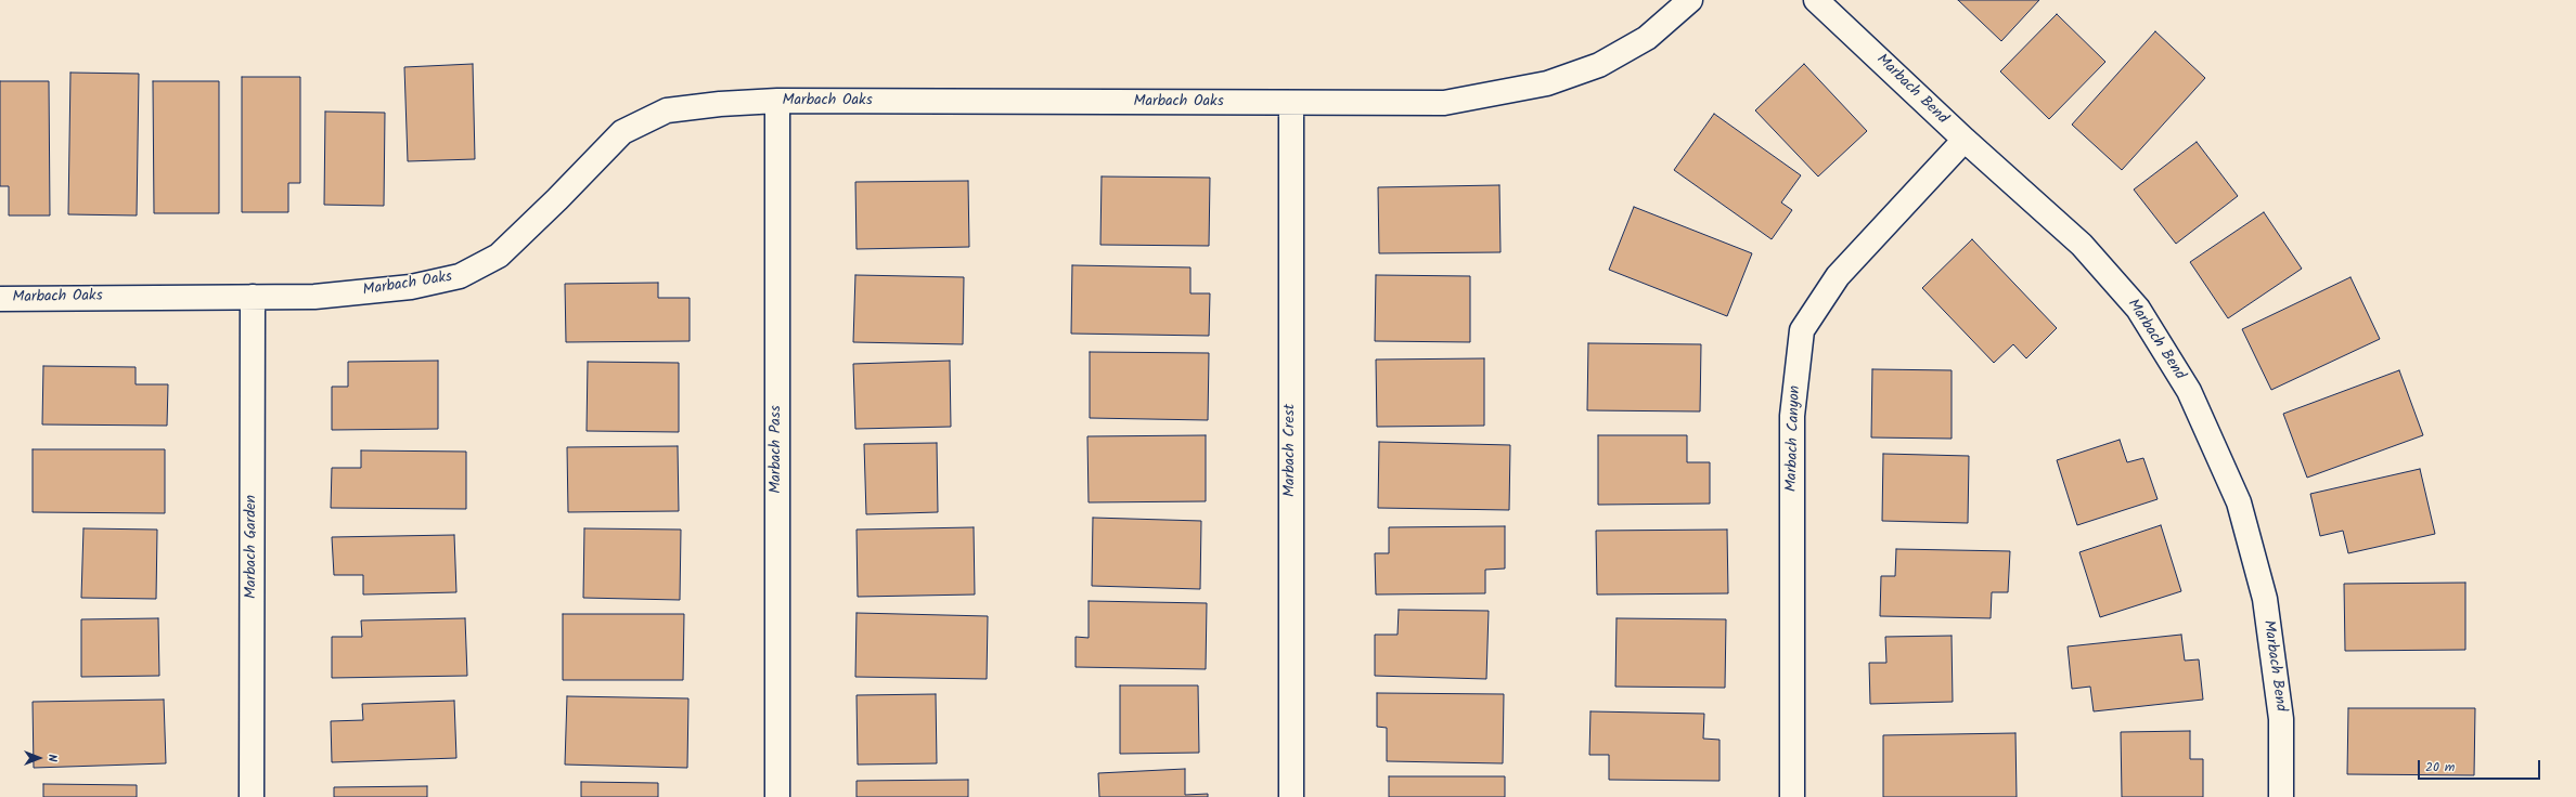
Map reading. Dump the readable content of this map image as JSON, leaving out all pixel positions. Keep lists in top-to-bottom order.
{
  "streets": {
    "street": [
      "Marbach Bend",
      "Marbach Oaks",
      "Marbach Canyon",
      "Marbach Pass",
      "Marbach Crest",
      "Marbach Garden"
    ]
  },
  "crossings": [
    ["Marbach Bend", "Marbach Canyon"],
    ["Marbach Oaks", "Marbach Pass"],
    ["Marbach Oaks", "Marbach Crest"],
    ["Marbach Oaks", "Marbach Garden"]
  ],
  "scale_bar": "20 m",
  "north": "right"
}
